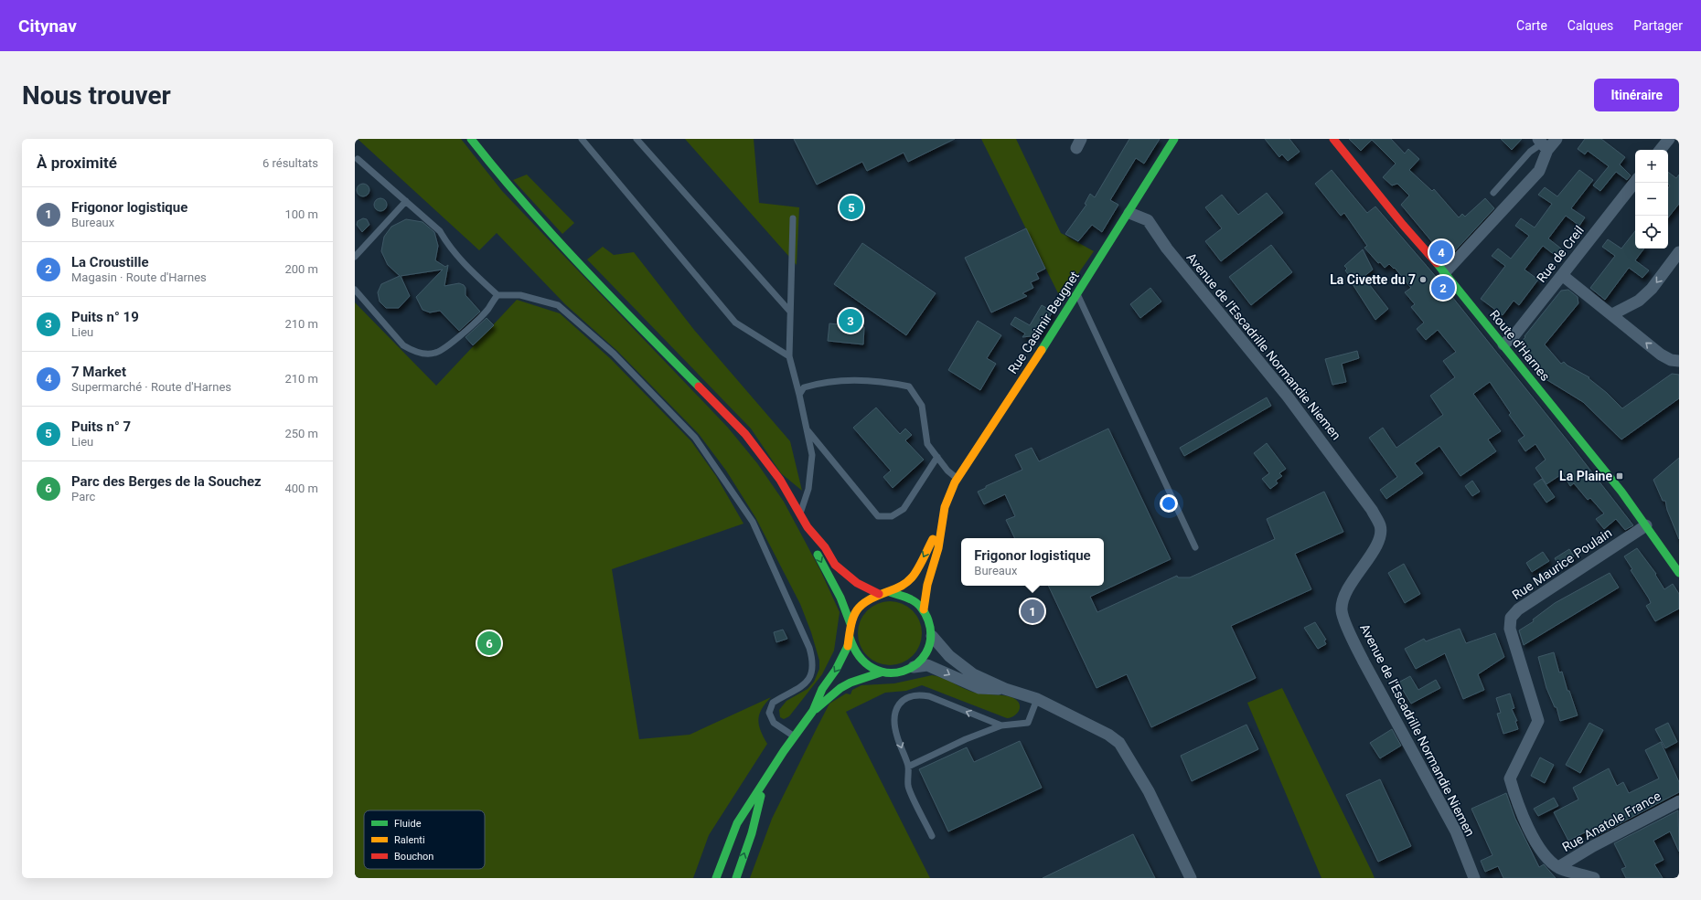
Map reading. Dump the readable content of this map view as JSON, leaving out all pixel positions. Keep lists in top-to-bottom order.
{
  "streets": {
    "main road": ["Rue Casimir Beugnet", "Route d'Harnes"],
    "street": [
      "Rue de Creil",
      "Avenue de l'Escadrille Normandie Niemen",
      "Rue Maurice Poulain",
      "Rue Anatole France"
    ]
  },
  "crossings": [
    ["Rue de Creil", "Route d'Harnes"],
    ["Rue Casimir Beugnet", "Avenue de l'Escadrille Normandie Niemen"],
    ["Route d'Harnes", "Rue Maurice Poulain"],
    ["Rue Maurice Poulain", "Rue Anatole France"]
  ],
  "places": {
    "other": ["La Civette du 7"],
    "transit": ["La Plaine"]
  },
  "legend": ["Fluide", "Ralenti", "Bouchon"],
  "page": {
    "header": "Citynav",
    "nav": ["Carte", "Calques", "Partager"],
    "buttons": "Itinéraire",
    "title": "Nous trouver",
    "heading": ["À proximité", "6 résultats"],
    "map_buttons": ["+", "−"],
    "list": [
      {
        "mark": "1",
        "name": "Frigonor logistique",
        "note": "Bureaux",
        "value": "100 m"
      },
      {
        "mark": "2",
        "name": "La Croustille",
        "note": "Magasin · Route d'Harnes",
        "value": "200 m"
      },
      {
        "mark": "3",
        "name": "Puits n° 19",
        "note": "Lieu",
        "value": "210 m"
      },
      {
        "mark": "4",
        "name": "7 Market",
        "note": "Supermarché · Route d'Harnes",
        "value": "210 m"
      },
      {
        "mark": "5",
        "name": "Puits n° 7",
        "note": "Lieu",
        "value": "250 m"
      },
      {
        "mark": "6",
        "name": "Parc des Berges de la Souchez",
        "note": "Parc",
        "value": "400 m"
      }
    ],
    "pins": [
      "5",
      "4",
      "2",
      "3",
      "1",
      "6"
    ],
    "popup": ["Frigonor logistique", "Bureaux"]
  }
}
